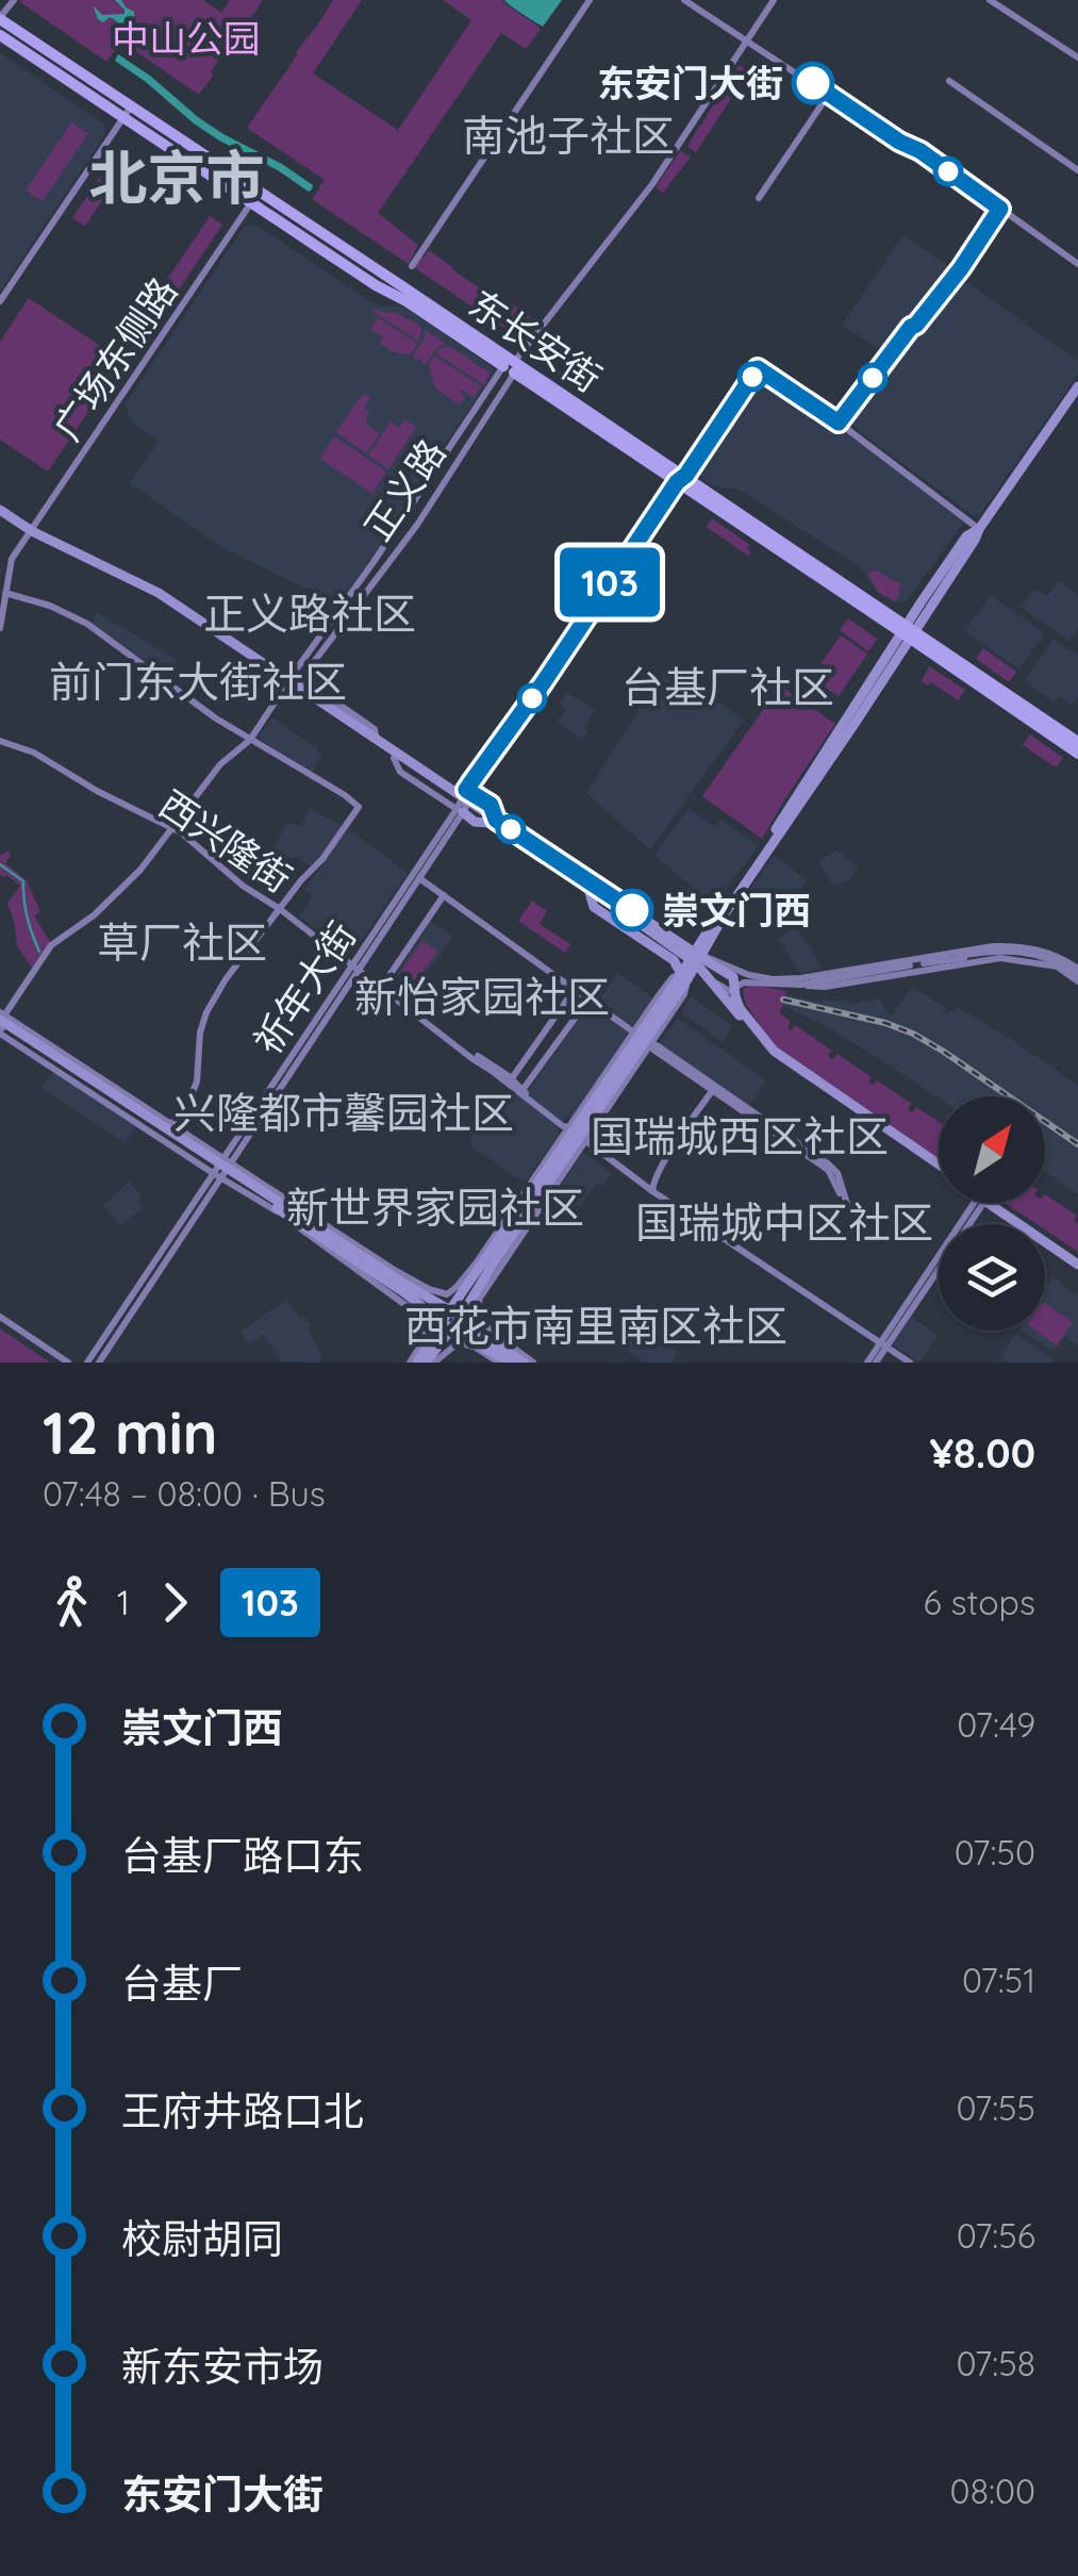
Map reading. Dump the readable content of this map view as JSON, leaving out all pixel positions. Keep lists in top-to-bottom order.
{
  "streets": {
    "highway": ["东长安街"],
    "street": [
      "广场东侧路",
      "正义路",
      "西兴隆街",
      "祈年大街"
    ]
  },
  "crossings": [
    ["东长安街", "广场东侧路"],
    ["东长安街", "正义路"],
    ["东长安街", "祈年大街"],
    ["西兴隆街", "祈年大街"]
  ],
  "districts": [
    "南池子社区",
    "北京市",
    "正义路社区",
    "前门东大街社区",
    "台基厂社区",
    "草厂社区",
    "新怡家园社区",
    "兴隆都市馨园社区",
    "国瑞城西区社区",
    "新世界家园社区",
    "国瑞城中区社区",
    "西花市南里南区社区"
  ],
  "parks": ["中山公园"],
  "places": ["东安门大街", "崇文门西"],
  "lines": ["bus line 103"],
  "north": "top right",
  "page": {
    "on_map": "103",
    "heading": ["12 min", "07:48 – 08:00 · Bus", "¥8.00"],
    "legs": ["1", "103", "6 stops"],
    "list": [
      {
        "name": "崇文门西",
        "value": "07:49"
      },
      {
        "name": "台基厂路口东",
        "value": "07:50"
      },
      {
        "name": "台基厂",
        "value": "07:51"
      },
      {
        "name": "王府井路口北",
        "value": "07:55"
      },
      {
        "name": "校尉胡同",
        "value": "07:56"
      },
      {
        "name": "新东安市场",
        "value": "07:58"
      },
      {
        "name": "东安门大街",
        "value": "08:00"
      }
    ]
  }
}
